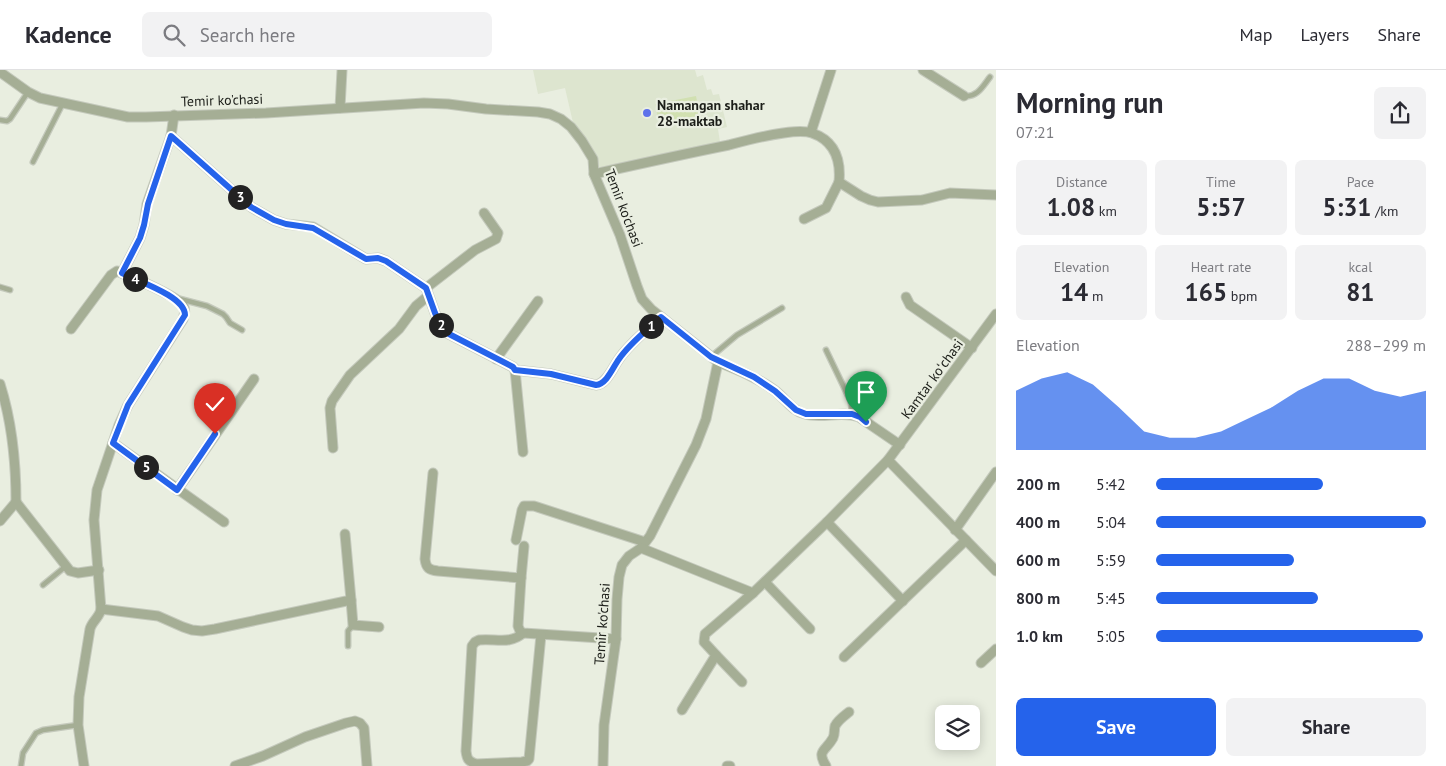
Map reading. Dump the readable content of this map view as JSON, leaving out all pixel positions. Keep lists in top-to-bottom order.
{
  "streets": {
    "street": ["Temir ko'chasi", "Kamtar koʻchasi"]
  },
  "places": ["Namangan shahar 28-maktab"],
  "page": {
    "header": "Kadence",
    "search": "Search here",
    "nav": ["Map", "Layers", "Share"],
    "heading": ["Morning run", "07:21"],
    "stats": [
      ["Distance", "1.08 km"],
      ["Time", "5:57"],
      ["Pace", "5:31 /km"],
      ["Elevation", "14 m"],
      ["Heart rate", "165 bpm"],
      ["kcal", "81"]
    ],
    "pins": [
      "3",
      "4",
      "2",
      "1",
      "5"
    ],
    "chart": ["Elevation", "288–299 m"],
    "list": [
      {
        "name": "200 m",
        "note": "5:42"
      },
      {
        "name": "400 m",
        "note": "5:04"
      },
      {
        "name": "600 m",
        "note": "5:59"
      },
      {
        "name": "800 m",
        "note": "5:45"
      },
      {
        "name": "1.0 km",
        "note": "5:05"
      }
    ],
    "buttons": ["Save", "Share"]
  }
}
